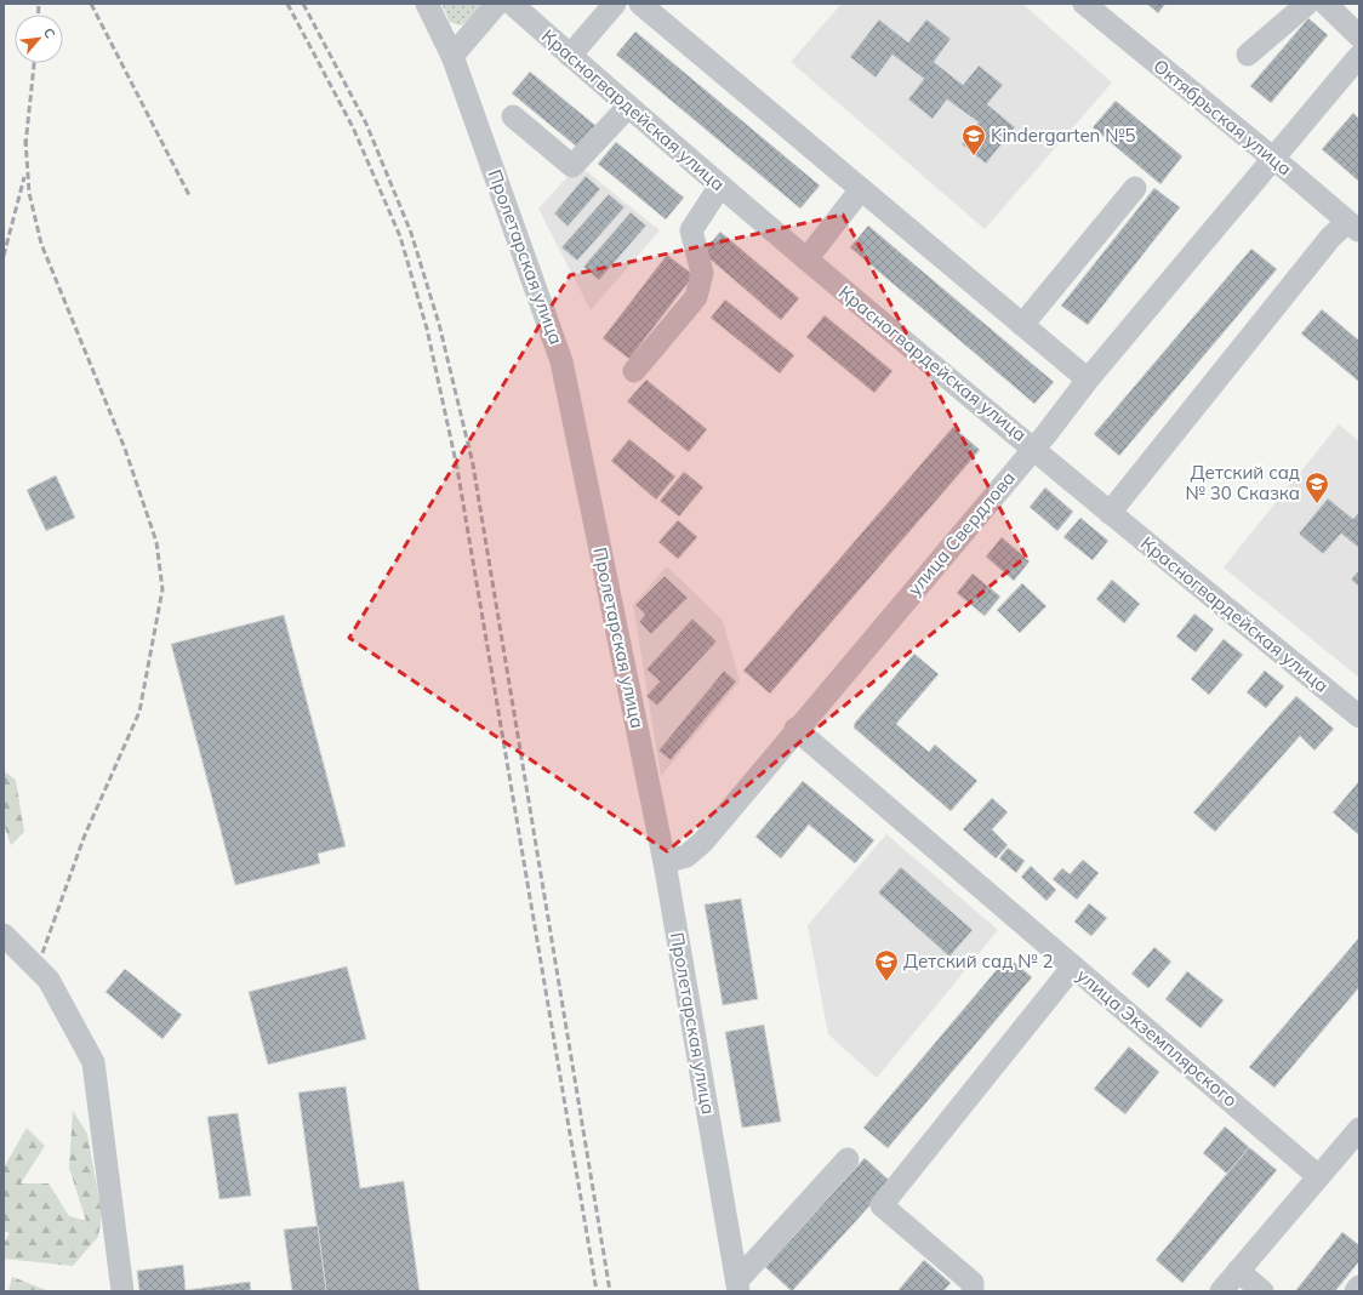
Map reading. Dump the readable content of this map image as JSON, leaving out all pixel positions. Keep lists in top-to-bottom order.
{
  "streets": {
    "street": [
      "Красногвардейская улица",
      "Октябрьская улица",
      "Пролетарская улица",
      "улица Свердлова",
      "улица Экземплярского"
    ]
  },
  "crossings": [
    ["Красногвардейская улица", "улица Свердлова"],
    ["Октябрьская улица", "улица Свердлова"],
    ["Пролетарская улица", "улица Свердлова"],
    ["улица Свердлова", "улица Экземплярского"]
  ],
  "places": {
    "school or university": ["Kindergarten №5", "Детский сад № 30 Сказка", "Детский сад № 2"]
  },
  "north": "top right"
}
